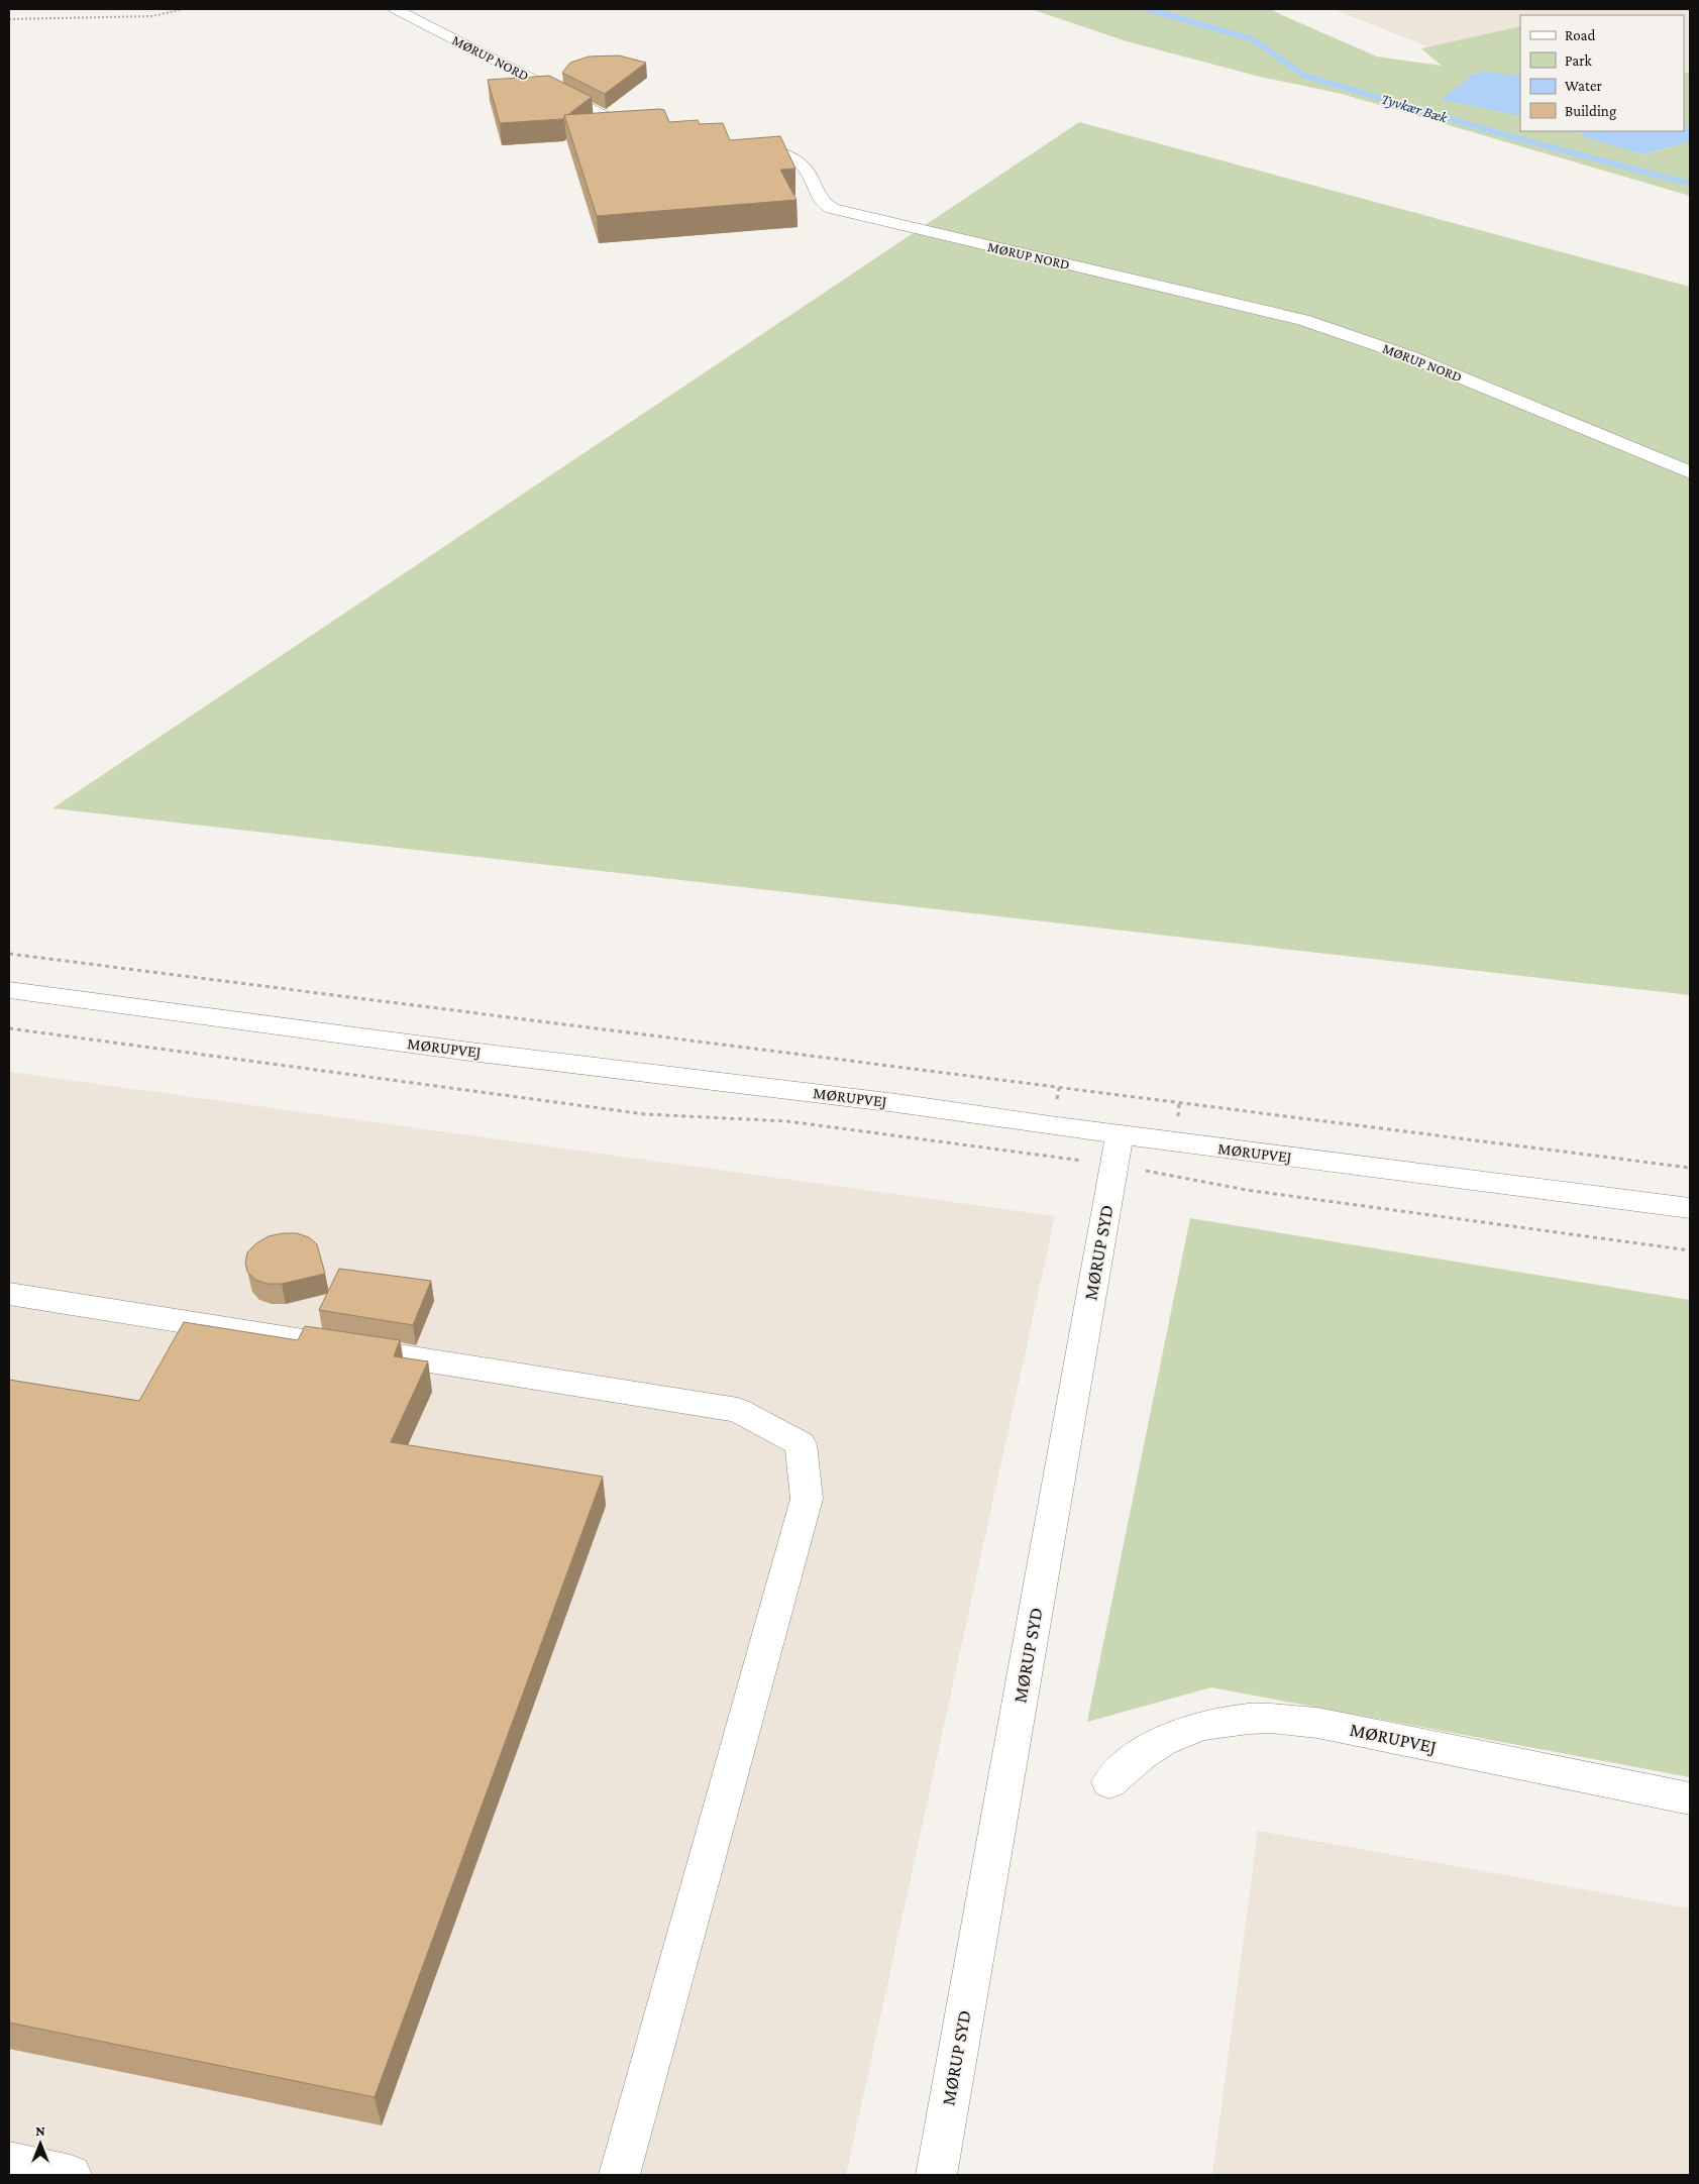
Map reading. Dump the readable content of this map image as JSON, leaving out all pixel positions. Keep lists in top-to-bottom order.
{
  "streets": {
    "street": ["MØRUP NORD", "MØRUPVEJ", "MØRUP SYD"]
  },
  "crossings": [
    ["MØRUPVEJ", "MØRUP SYD"]
  ],
  "water": ["Tyvkær Bæk"],
  "legend": [
    "Road",
    "Park",
    "Water",
    "Building"
  ],
  "north": "top"
}
